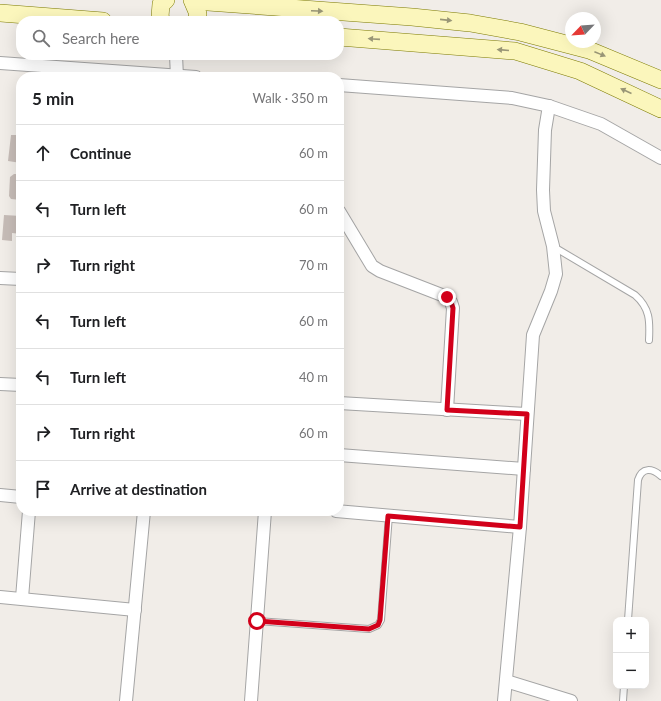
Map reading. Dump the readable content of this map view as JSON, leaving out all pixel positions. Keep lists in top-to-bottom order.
{
  "north": "bottom left",
  "page": {
    "search": "Search here",
    "heading": ["5 min", "Walk · 350 m"],
    "list": [
      ["Continue", "60 m"],
      ["Turn left", "60 m"],
      ["Turn right", "70 m"],
      ["Turn left", "60 m"],
      ["Turn left", "40 m"],
      ["Turn right", "60 m"],
      "Arrive at destination"
    ],
    "map_buttons": ["+", "−"]
  }
}
